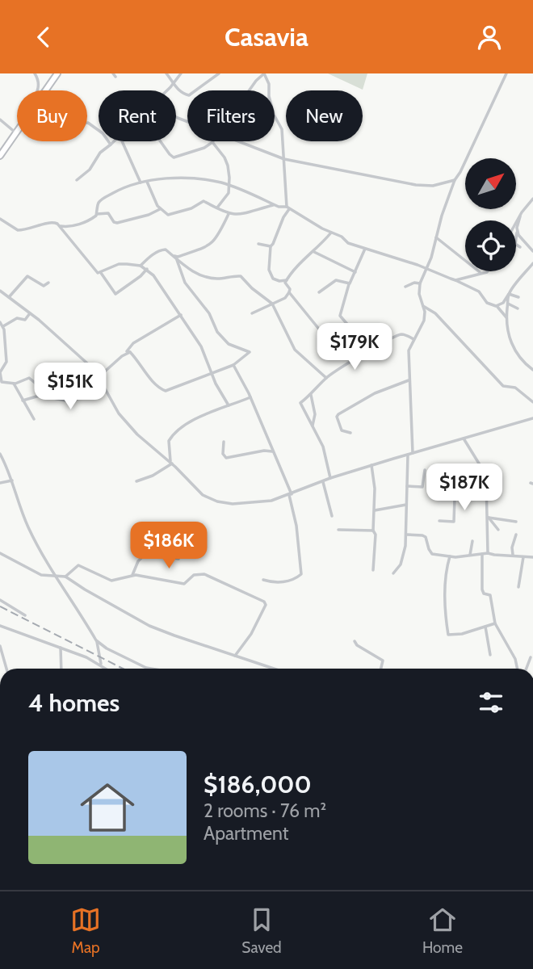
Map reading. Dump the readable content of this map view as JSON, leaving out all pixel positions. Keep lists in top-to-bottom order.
{
  "north": "top right",
  "page": {
    "header": "Casavia",
    "chip": [
      "Buy",
      "Rent",
      "Filters",
      "New"
    ],
    "price": [
      "$179K",
      "$151K",
      "$187K",
      "$186K"
    ],
    "heading": "4 homes",
    "list": [
      {
        "name": "$186,000",
        "note": "2 rooms · 76 m² · Apartment"
      }
    ],
    "tabs": ["Map", "Saved", "Home"]
  }
}
